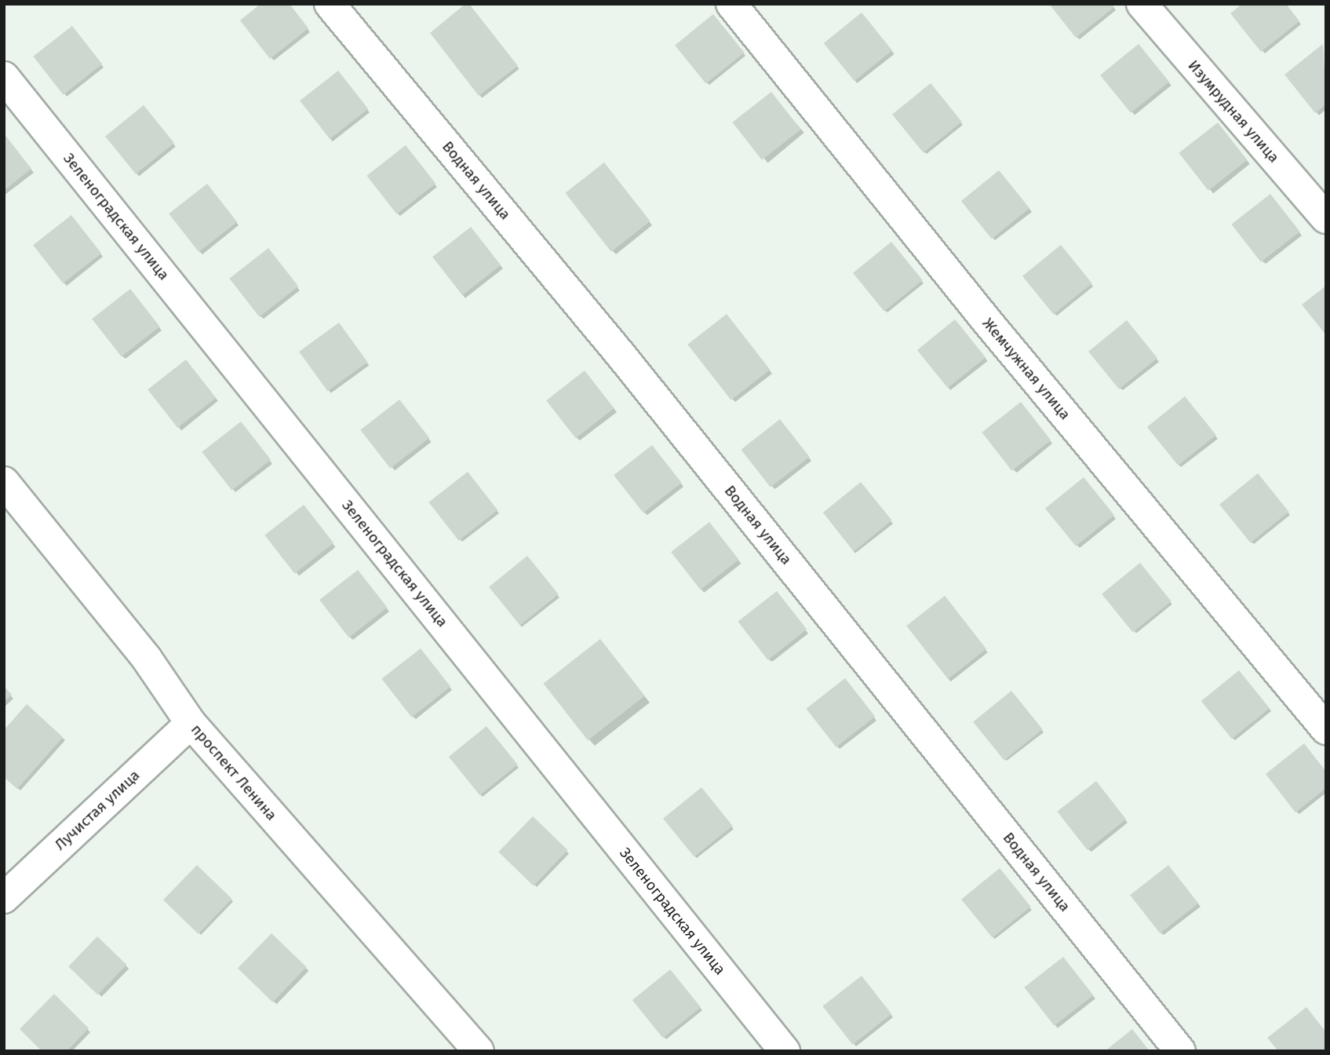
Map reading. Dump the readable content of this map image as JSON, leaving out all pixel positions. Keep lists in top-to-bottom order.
{
  "streets": {
    "street": [
      "Изумрудная улица",
      "Водная улица",
      "Зеленоградская улица",
      "Жемчужная улица",
      "проспект Ленина",
      "Лучистая улица"
    ]
  },
  "crossings": [
    ["проспект Ленина", "Лучистая улица"]
  ]
}
